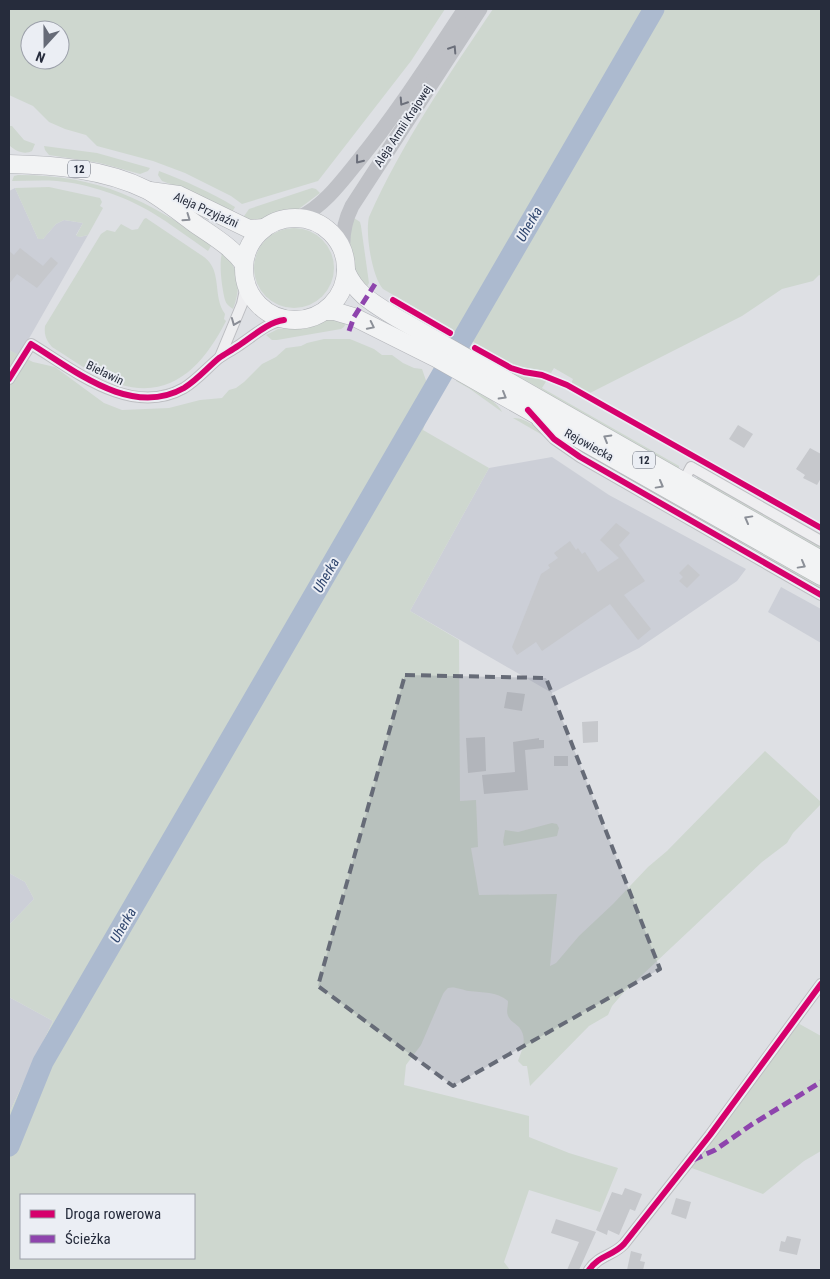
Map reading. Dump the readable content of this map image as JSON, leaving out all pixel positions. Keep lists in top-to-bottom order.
{
  "streets": {
    "highway": ["12", "Aleja Przyjaźni", "Rejowiecka"],
    "main road": ["Aleja Armii Krajowej"],
    "street": ["Bieławin"]
  },
  "crossings": [
    ["Aleja Armii Krajowej", "12"],
    ["Aleja Armii Krajowej", "Aleja Przyjaźni"],
    ["Aleja Armii Krajowej", "Bieławin"],
    ["Aleja Armii Krajowej", "Rejowiecka"],
    ["12", "Aleja Przyjaźni"],
    ["12", "Bieławin"],
    ["12", "Rejowiecka"],
    ["Aleja Przyjaźni", "Bieławin"],
    ["Aleja Przyjaźni", "Rejowiecka"],
    ["Bieławin", "Rejowiecka"]
  ],
  "water": ["Uherka"],
  "legend": ["Droga rowerowa", "Ścieżka"],
  "north": "bottom"
}
